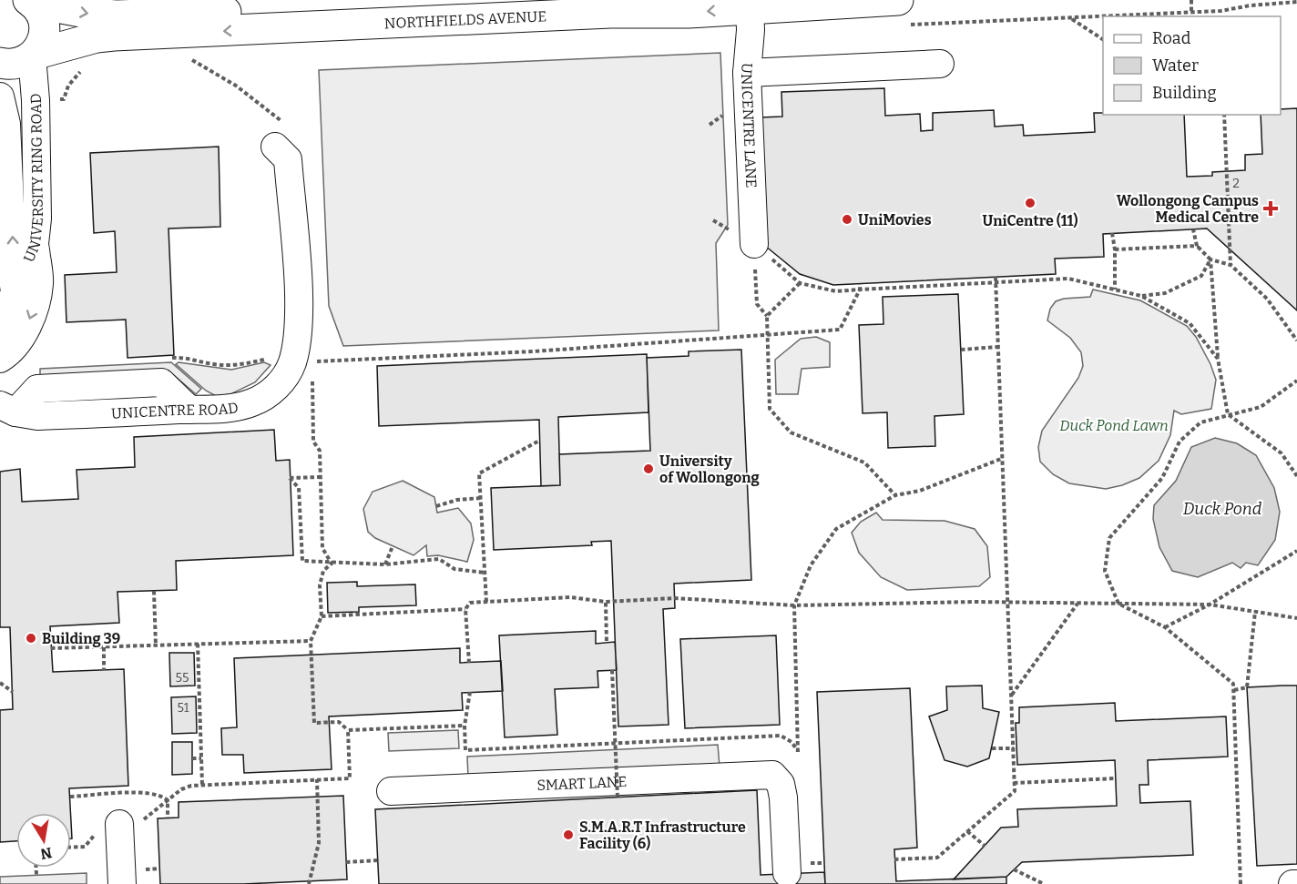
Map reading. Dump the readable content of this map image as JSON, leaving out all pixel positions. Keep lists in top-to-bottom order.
{
  "streets": {
    "main road": ["NORTHFIELDS AVENUE"],
    "street": [
      "UNICENTRE LANE",
      "UNIVERSITY RING ROAD",
      "UNICENTRE ROAD",
      "SMART LANE"
    ]
  },
  "crossings": [
    ["NORTHFIELDS AVENUE", "UNICENTRE LANE"],
    ["NORTHFIELDS AVENUE", "UNIVERSITY RING ROAD"]
  ],
  "water": ["Duck Pond"],
  "parks": ["Duck Pond Lawn"],
  "places": {
    "other": [
      "UniCentre (11)",
      "UniMovies",
      "University of Wollongong",
      "Building 39",
      "S.M.A.R.T Infrastructure Facility (6)"
    ],
    "health": ["Wollongong Campus Medical Centre"]
  },
  "house_numbers": ["2", "55", "51"],
  "legend": ["Road", "Water", "Building"],
  "north": "bottom"
}
